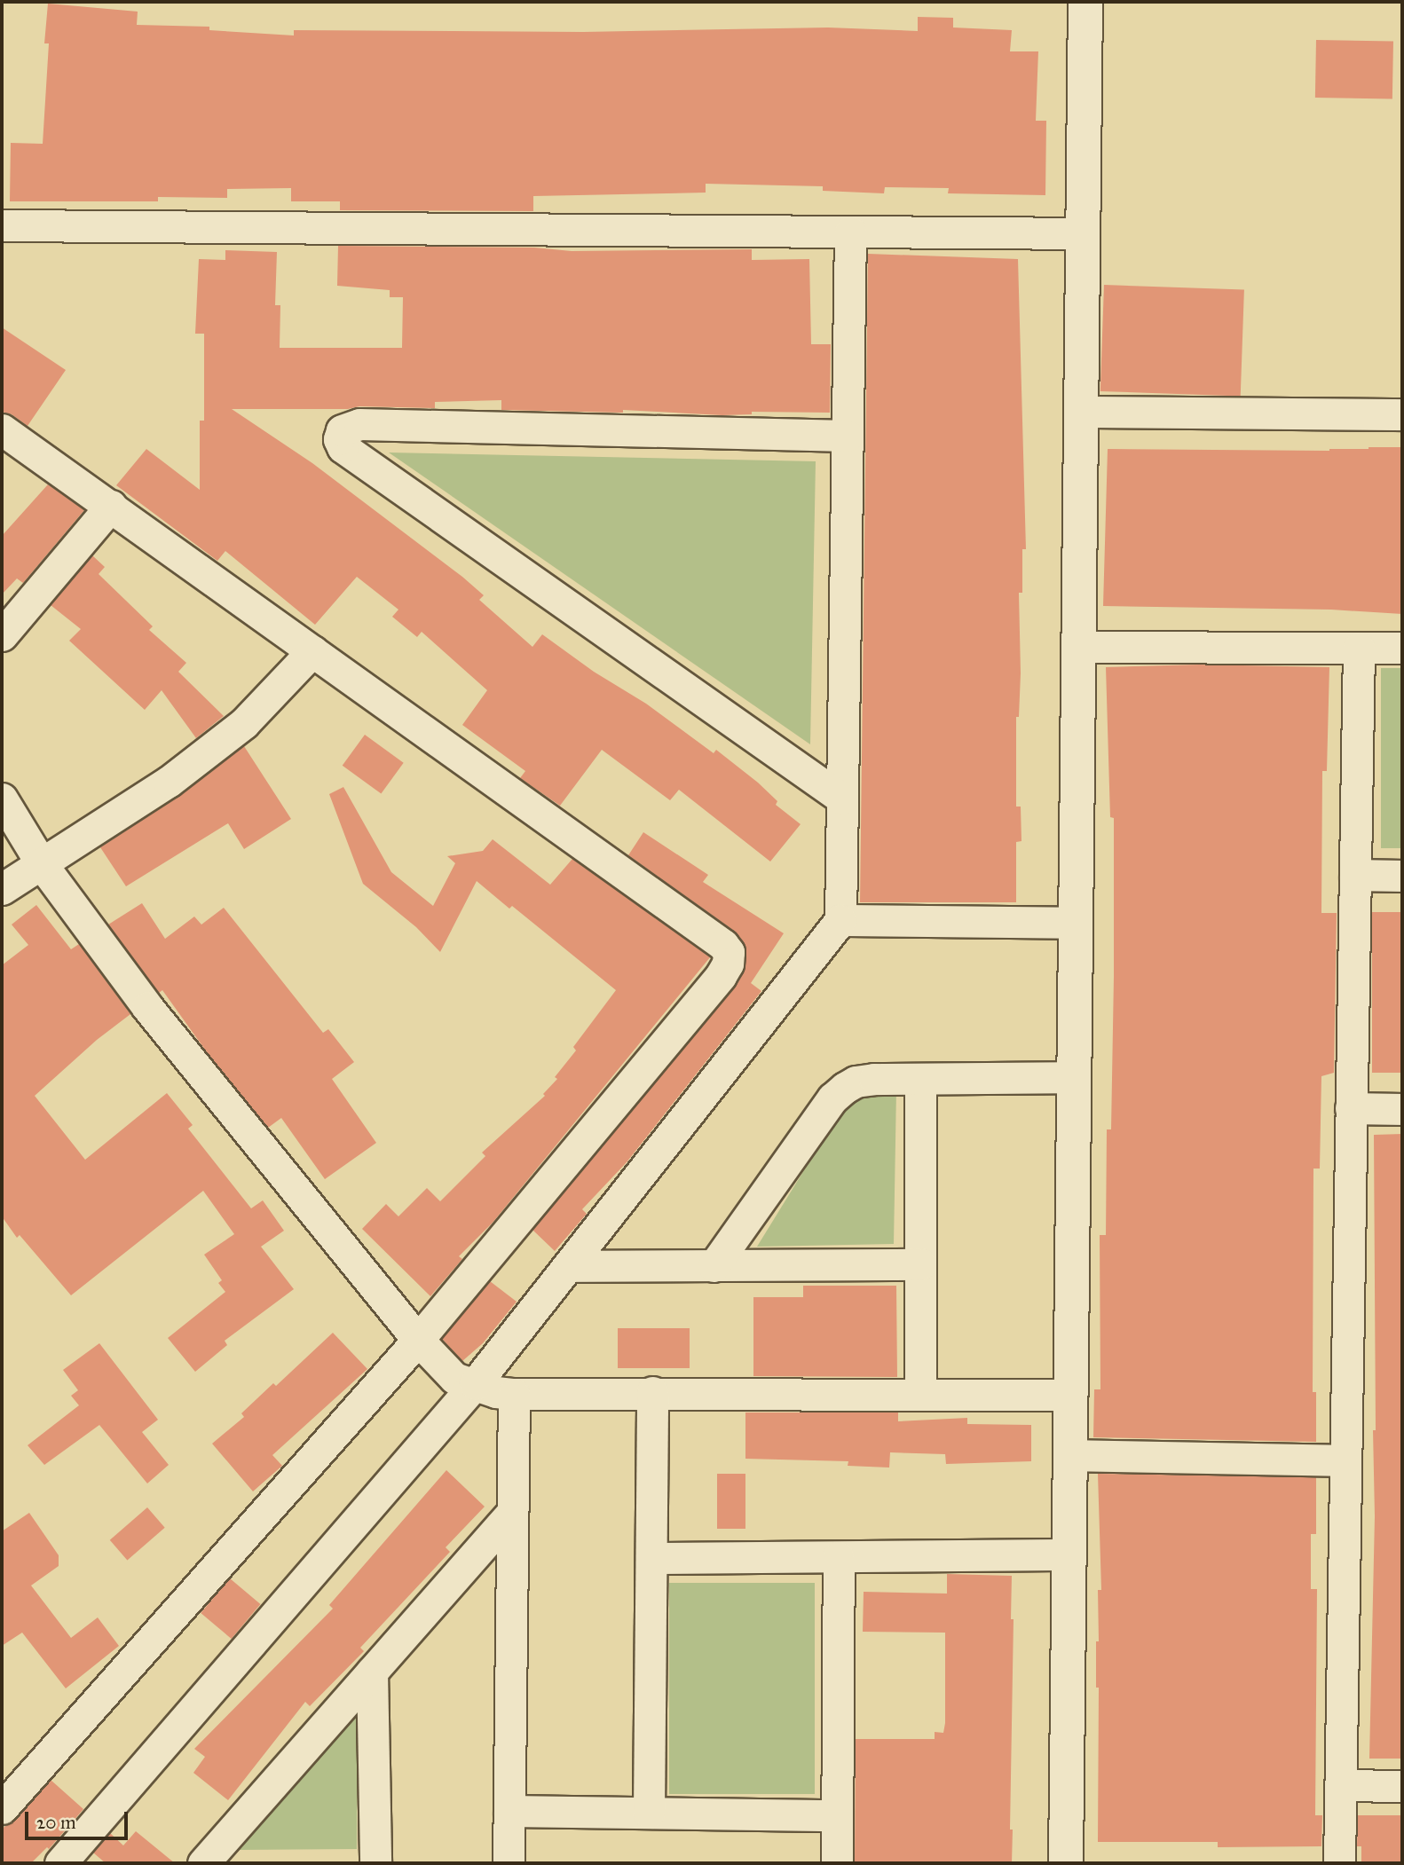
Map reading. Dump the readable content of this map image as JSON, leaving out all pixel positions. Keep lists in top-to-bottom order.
{
  "scale_bar": "20 m"
}
